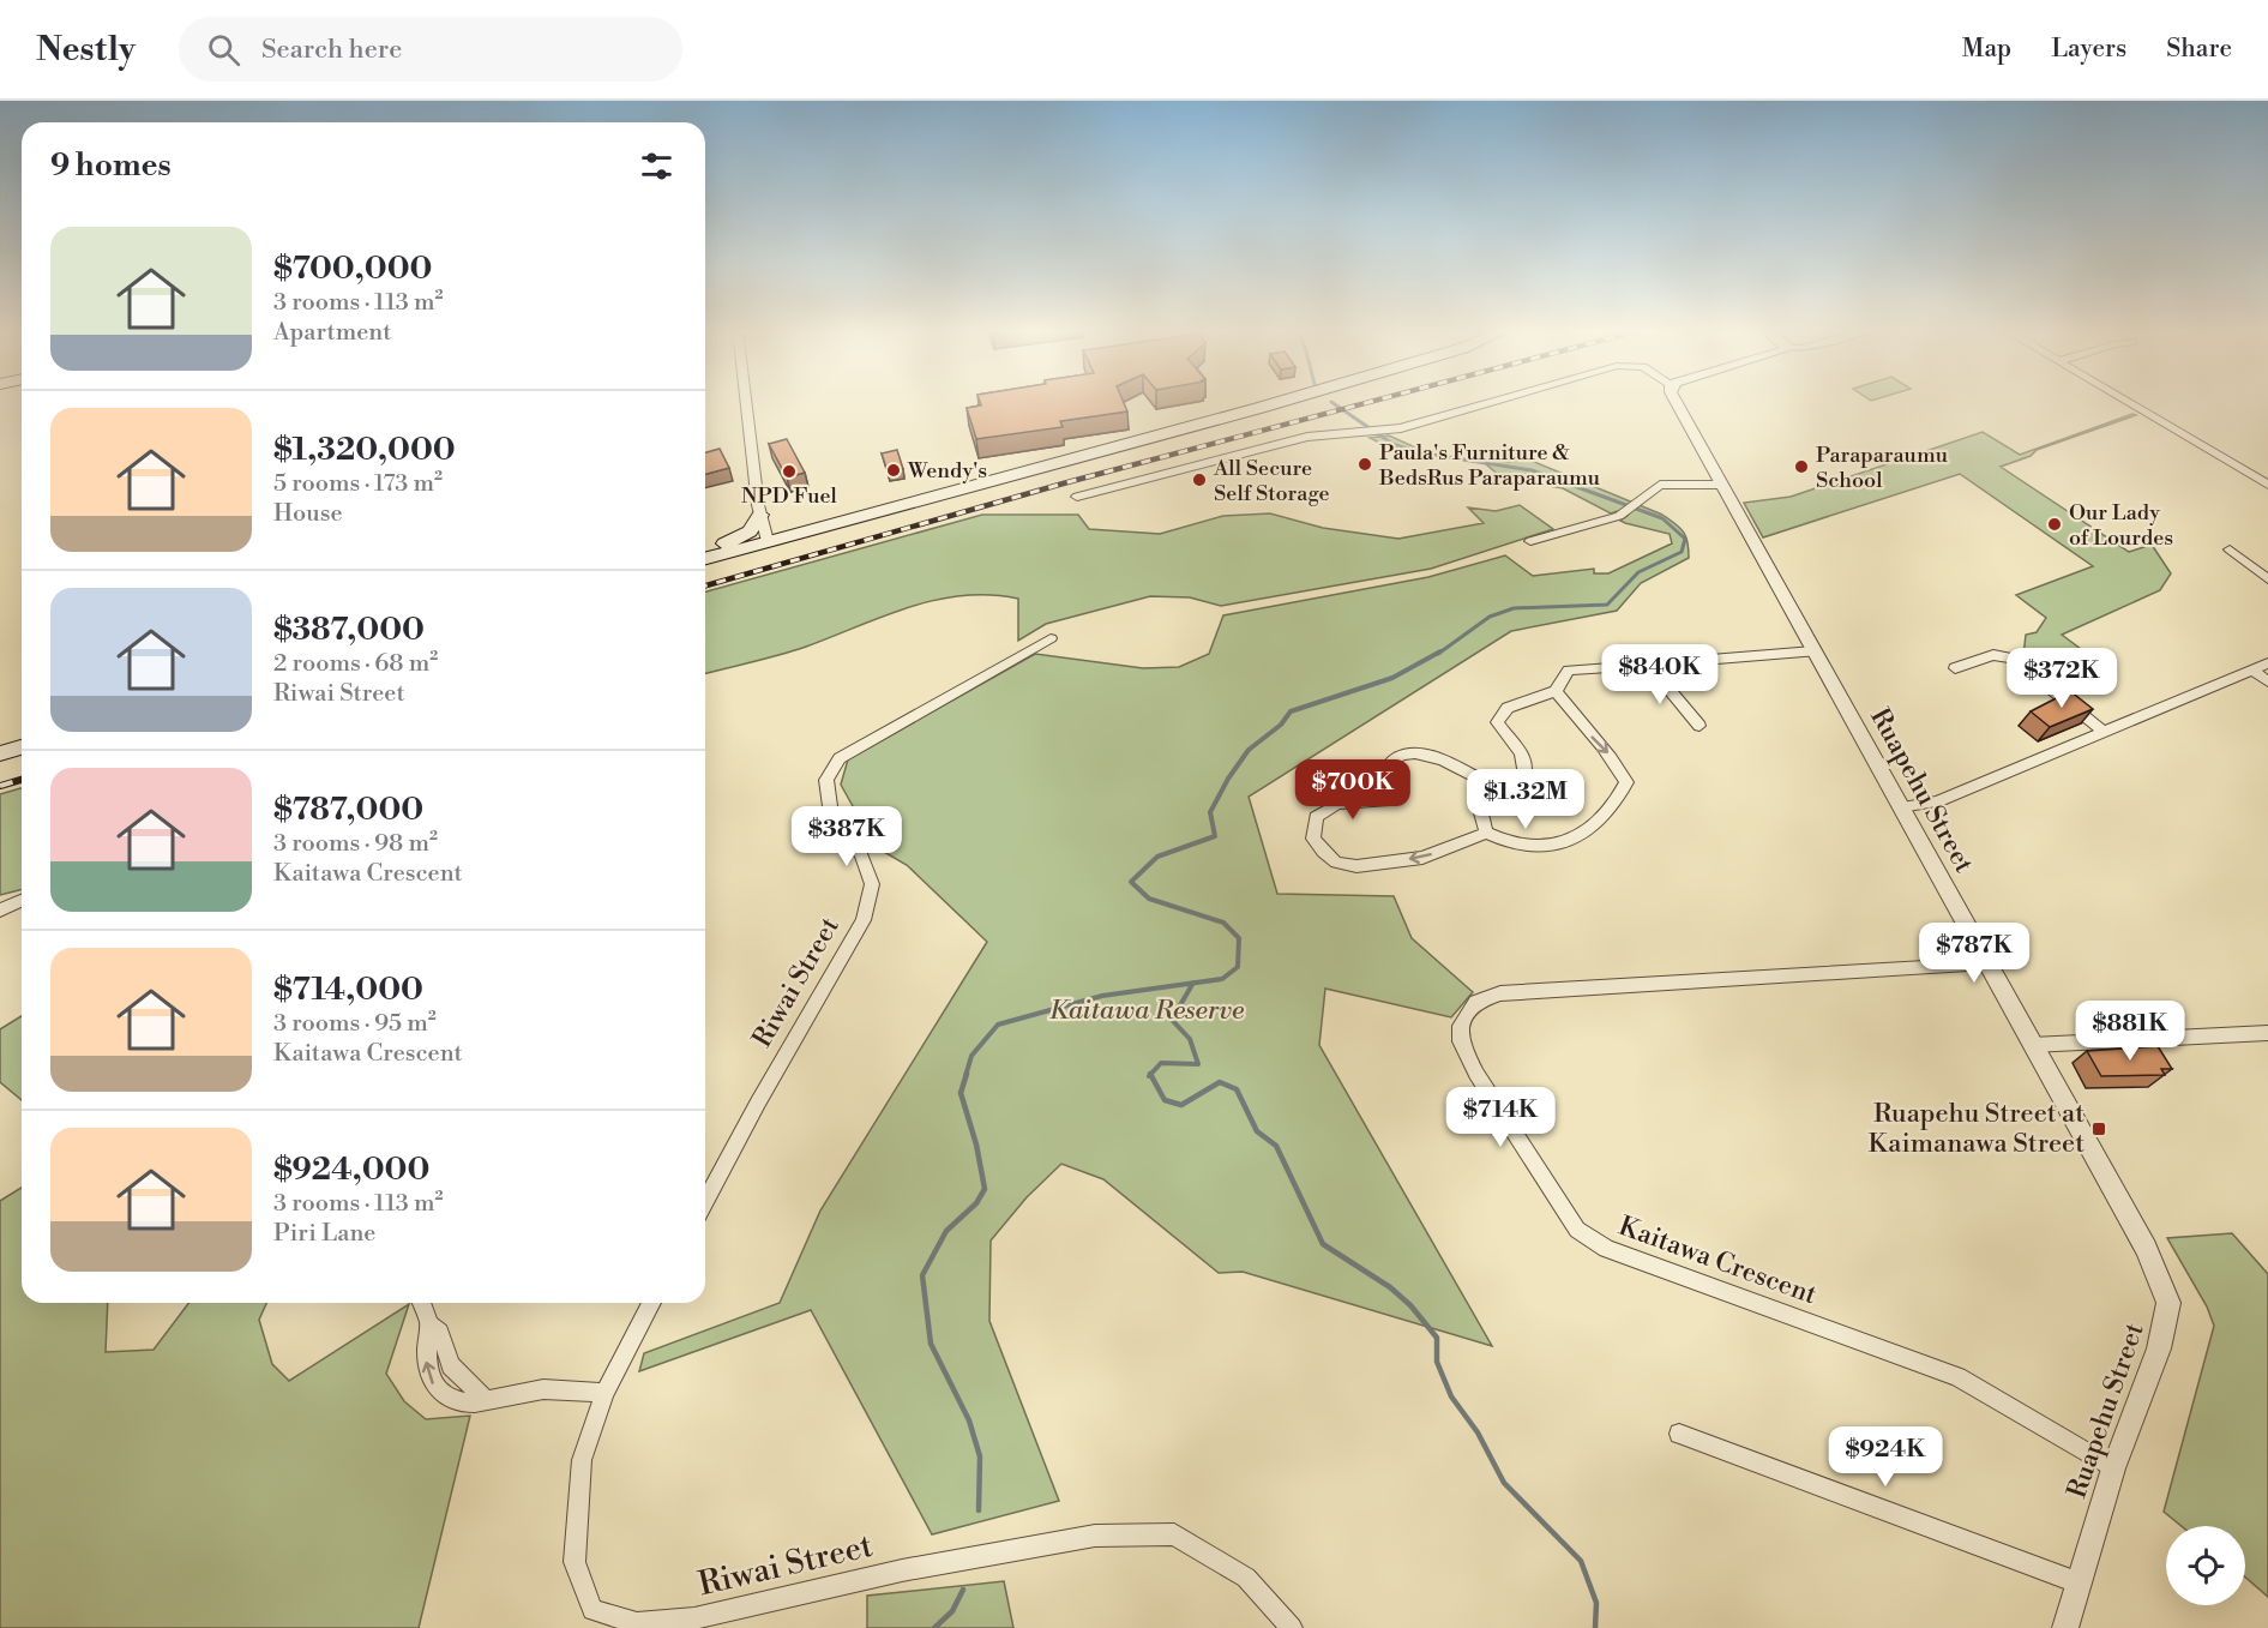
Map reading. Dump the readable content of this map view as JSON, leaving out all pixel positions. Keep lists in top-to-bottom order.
{
  "streets": {
    "street": ["Ruapehu Street", "Riwai Street", "Kaitawa Crescent"]
  },
  "crossings": [
    ["Ruapehu Street", "Kaitawa Crescent"]
  ],
  "parks": ["Kaitawa Reserve"],
  "places": {
    "other": [
      "Paula's Furniture & BedsRus Paraparaumu",
      "Paraparaumu School",
      "Wendy's",
      "NPD Fuel",
      "All Secure Self Storage",
      "Our Lady of Lourdes"
    ],
    "transit": ["Ruapehu Street at Kaimanawa Street"]
  },
  "page": {
    "header": "Nestly",
    "search": "Search here",
    "nav": ["Map", "Layers", "Share"],
    "heading": "9 homes",
    "list": [
      {
        "name": "$700,000",
        "note": "3 rooms · 113 m² · Apartment"
      },
      {
        "name": "$1,320,000",
        "note": "5 rooms · 173 m² · House"
      },
      {
        "name": "$387,000",
        "note": "2 rooms · 68 m² · Riwai Street"
      },
      {
        "name": "$787,000",
        "note": "3 rooms · 98 m² · Kaitawa Crescent"
      },
      {
        "name": "$714,000",
        "note": "3 rooms · 95 m² · Kaitawa Crescent"
      },
      {
        "name": "$924,000",
        "note": "3 rooms · 113 m² · Piri Lane"
      }
    ],
    "price": [
      "$840K",
      "$372K",
      "$700K",
      "$1.32M",
      "$387K",
      "$787K",
      "$881K",
      "$714K",
      "$924K"
    ]
  }
}
